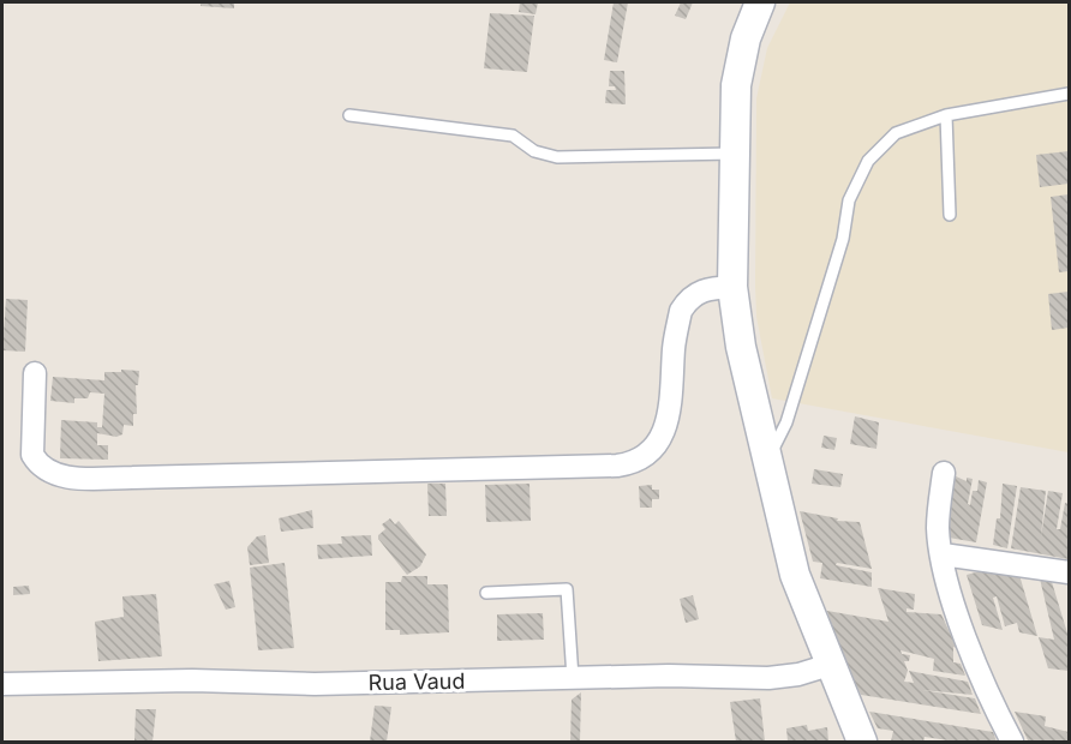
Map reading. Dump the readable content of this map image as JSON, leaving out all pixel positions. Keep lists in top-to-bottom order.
{
  "streets": {
    "street": ["Rua Vaud"]
  }
}
